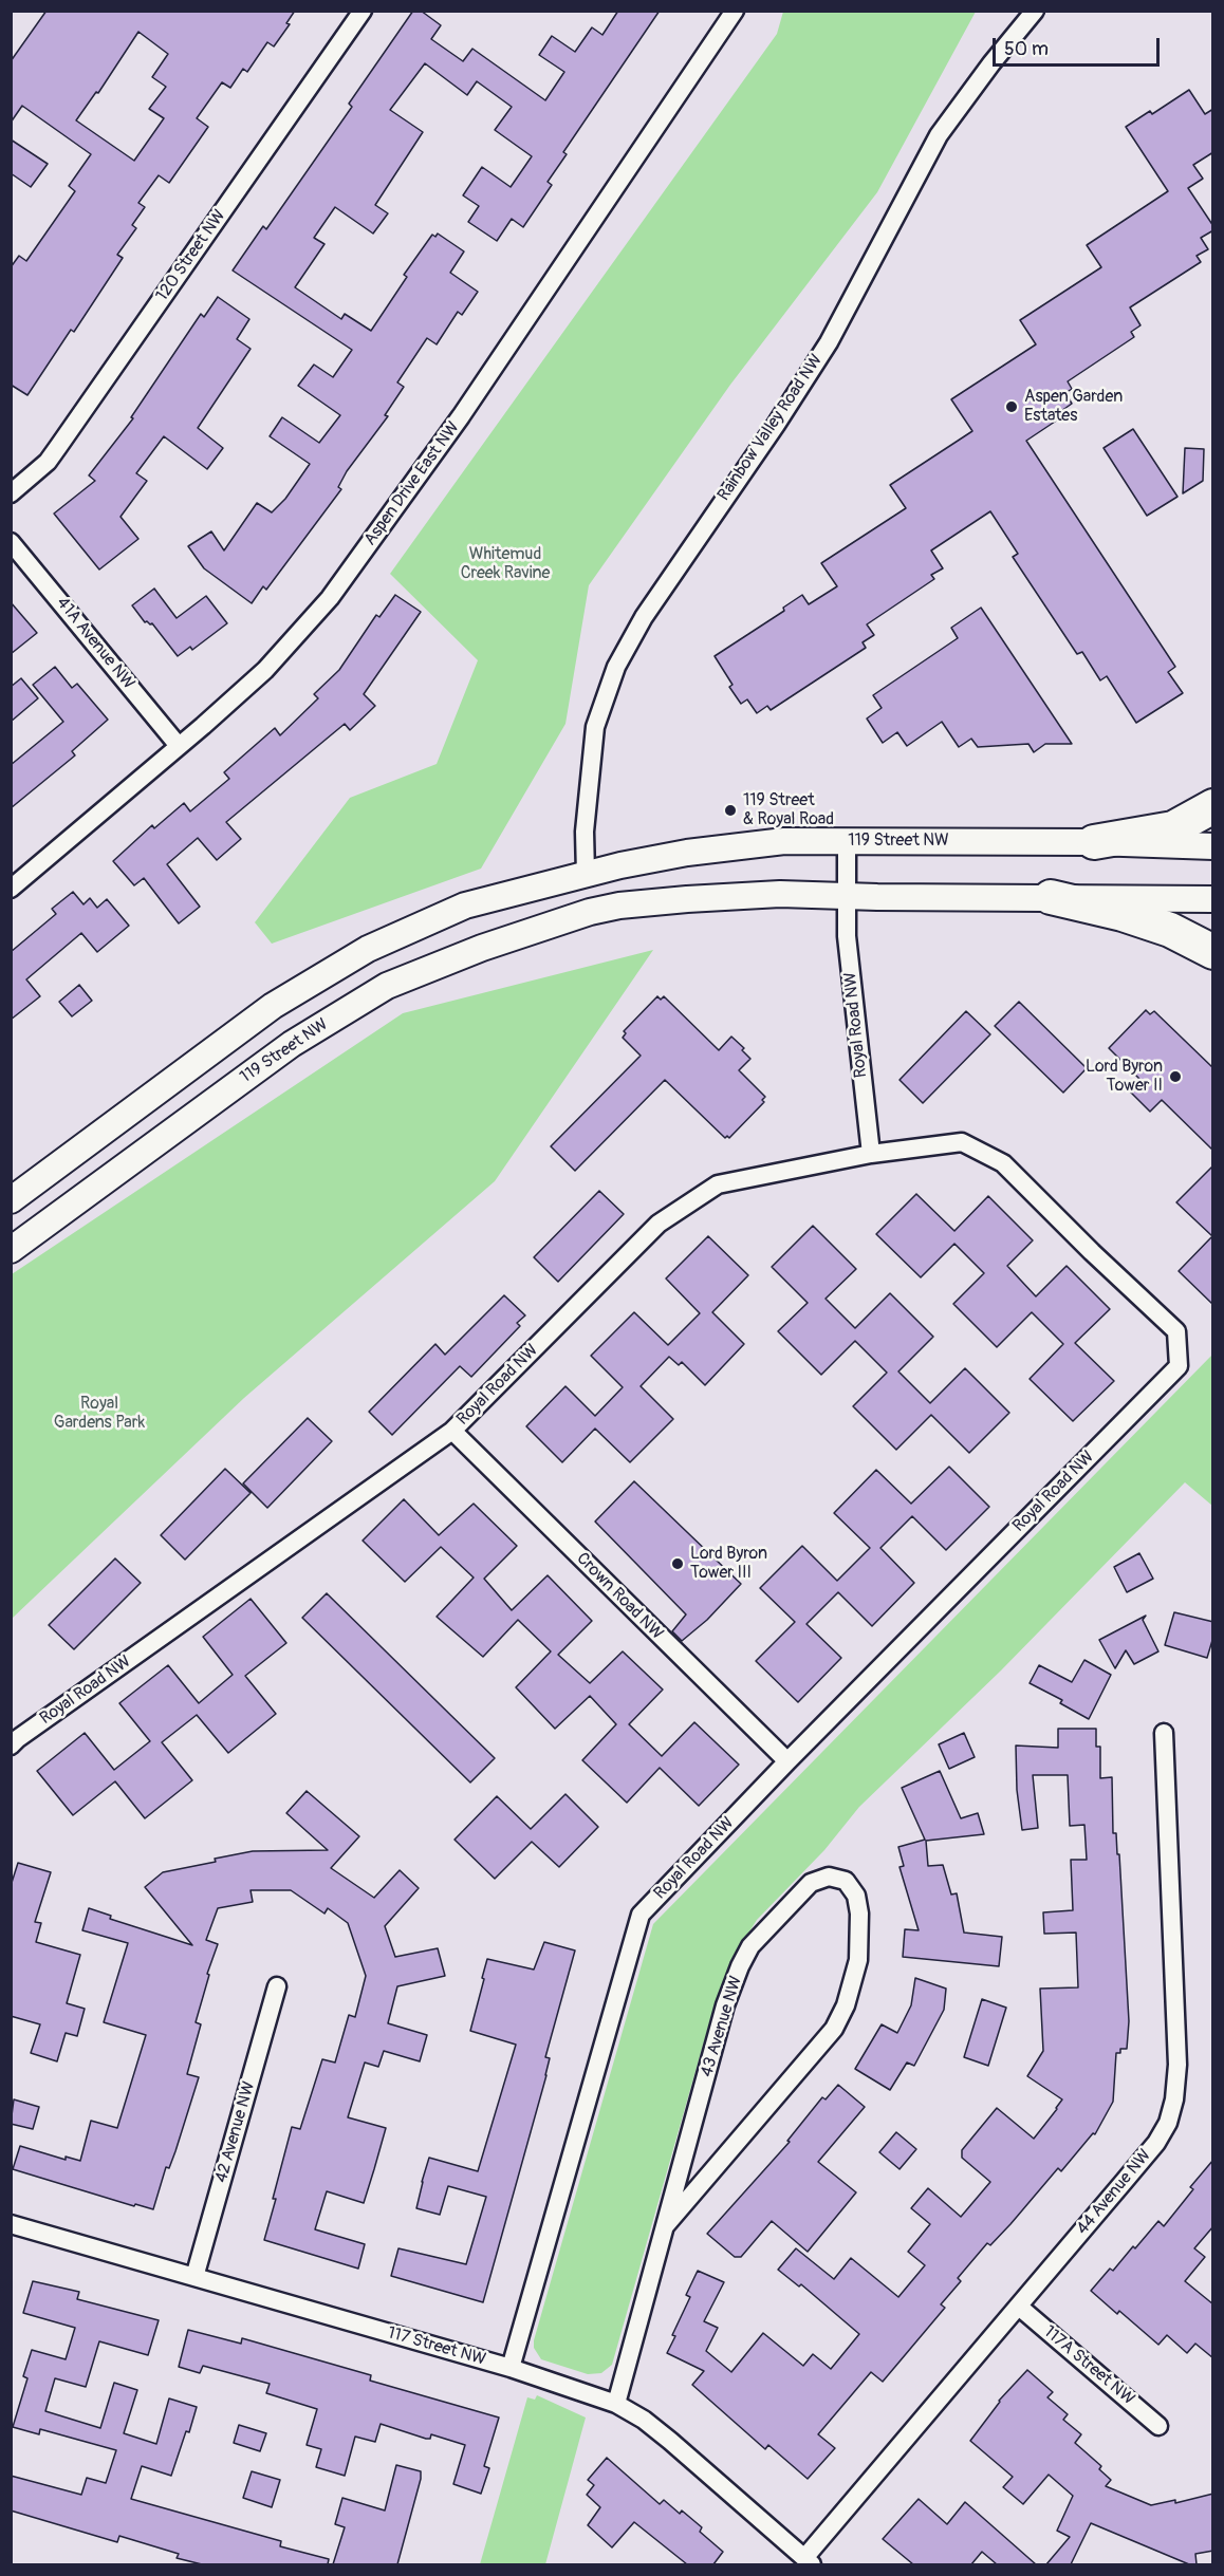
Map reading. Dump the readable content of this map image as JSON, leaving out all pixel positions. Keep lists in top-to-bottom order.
{
  "streets": {
    "main road": ["119 Street NW"],
    "street": [
      "120 Street NW",
      "Rainbow Valley Road NW",
      "Aspen Drive East NW",
      "41A Avenue NW",
      "Royal Road NW",
      "Crown Road NW",
      "43 Avenue NW",
      "42 Avenue NW",
      "44 Avenue NW",
      "117 Street NW",
      "117A Street NW"
    ]
  },
  "crossings": [
    ["Rainbow Valley Road NW", "119 Street NW"],
    ["Aspen Drive East NW", "41A Avenue NW"],
    ["119 Street NW", "Royal Road NW"],
    ["Royal Road NW", "Crown Road NW"],
    ["Royal Road NW", "117 Street NW"],
    ["43 Avenue NW", "117 Street NW"],
    ["42 Avenue NW", "117 Street NW"],
    ["44 Avenue NW", "117 Street NW"],
    ["44 Avenue NW", "117A Street NW"]
  ],
  "parks": ["Whitemud Creek Ravine", "Royal Gardens Park"],
  "places": [
    "Aspen Garden Estates",
    "119 Street & Royal Road",
    "Lord Byron Tower II",
    "Lord Byron Tower III"
  ],
  "scale_bar": "50 m"
}
